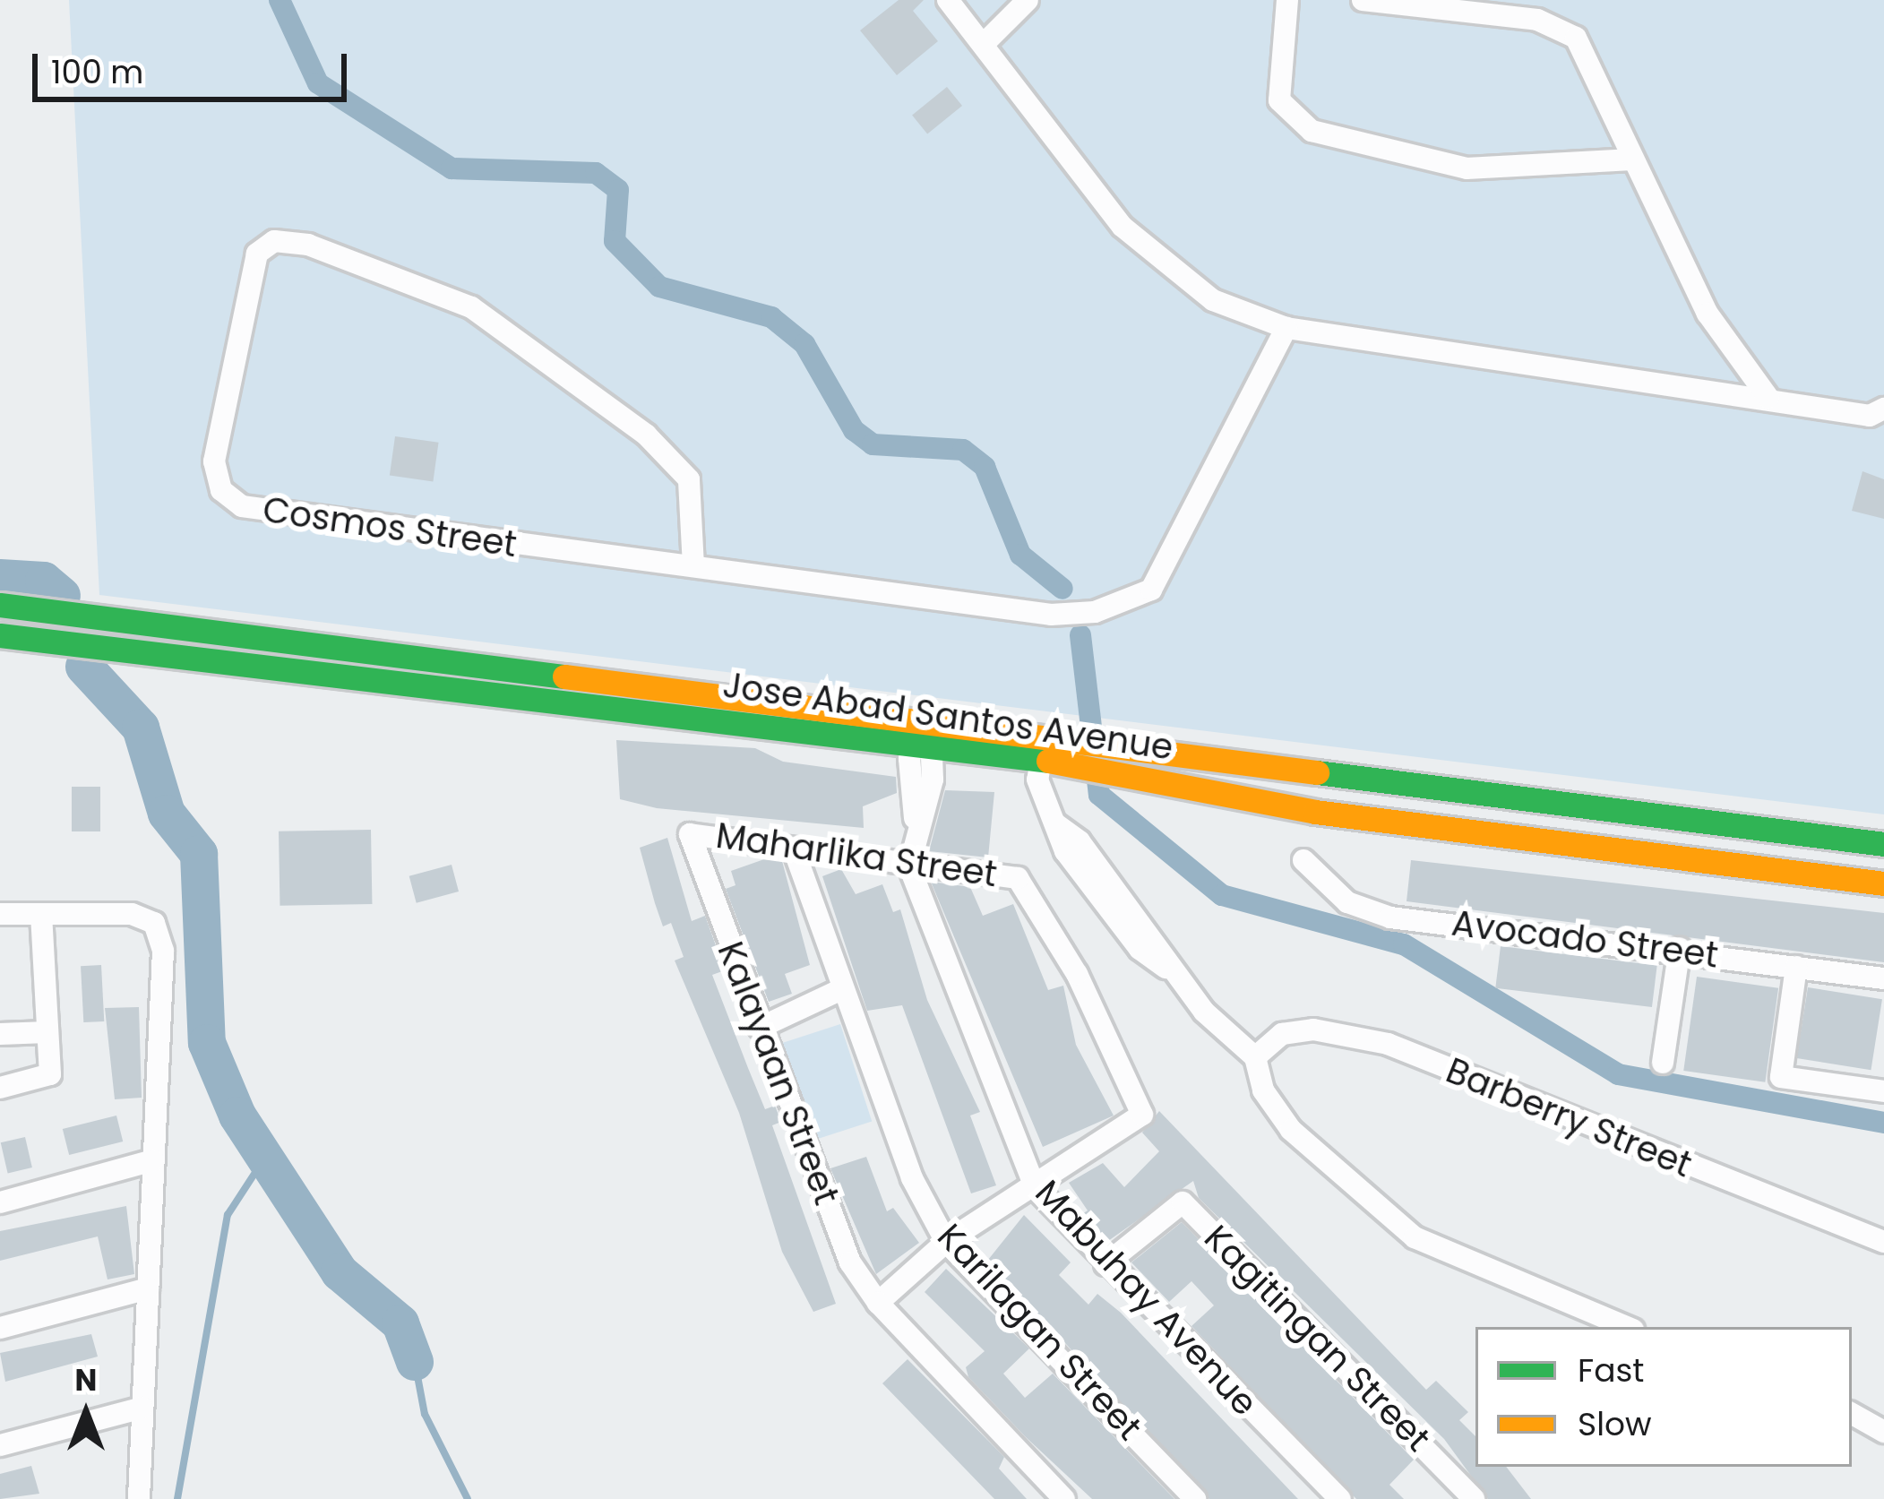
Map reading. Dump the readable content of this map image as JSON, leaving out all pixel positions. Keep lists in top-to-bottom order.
{
  "streets": {
    "main road": ["Jose Abad Santos Avenue"],
    "street": [
      "Cosmos Street",
      "Maharlika Street",
      "Avocado Street",
      "Kalayaan Street",
      "Barberry Street",
      "Mabuhay Avenue",
      "Karilagan Street",
      "Kagitingan Street"
    ]
  },
  "crossings": [
    ["Maharlika Street", "Kalayaan Street"],
    ["Maharlika Street", "Mabuhay Avenue"],
    ["Maharlika Street", "Karilagan Street"],
    ["Mabuhay Avenue", "Kagitingan Street"]
  ],
  "legend": ["Fast", "Slow"],
  "scale_bar": "100 m",
  "north": "top"
}
